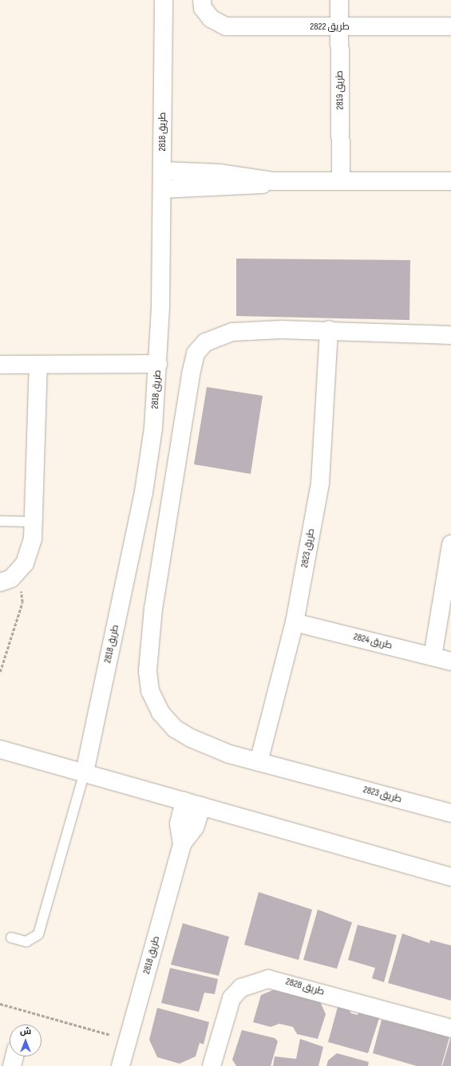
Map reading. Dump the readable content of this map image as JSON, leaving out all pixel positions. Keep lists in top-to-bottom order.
{
  "streets": {
    "street": [
      "طريق 2822",
      "طريق 2819",
      "طريق 2818",
      "طريق 2823",
      "طريق 2824",
      "طريق 2828"
    ]
  },
  "crossings": [
    ["طريق 2822", "طريق 2819"],
    ["طريق 2823", "طريق 2824"]
  ],
  "north": "top"
}
